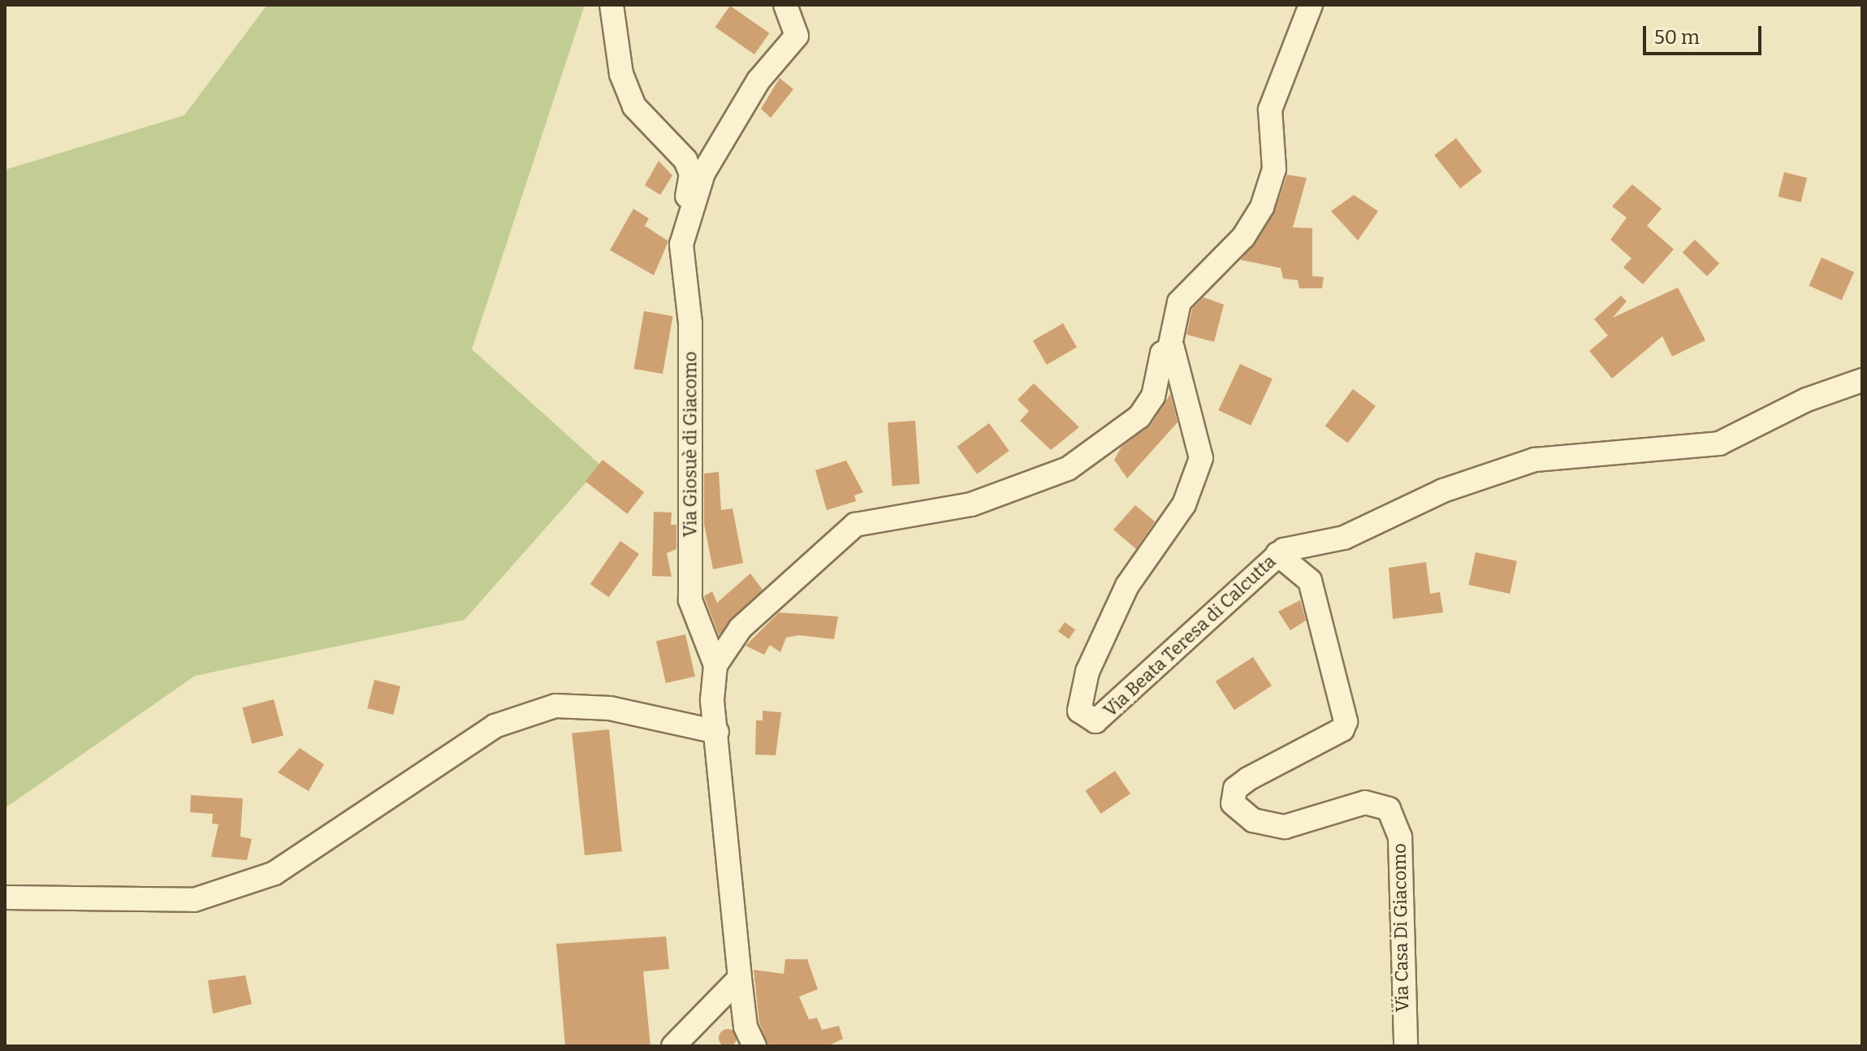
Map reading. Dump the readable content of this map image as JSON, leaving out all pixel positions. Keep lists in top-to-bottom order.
{
  "streets": {
    "street": ["Via Giosuè di Giacomo", "Via Beata Teresa di Calcutta", "Via Casa Di Giacomo"]
  },
  "crossings": [
    ["Via Beata Teresa di Calcutta", "Via Casa Di Giacomo"]
  ],
  "scale_bar": "50 m"
}
